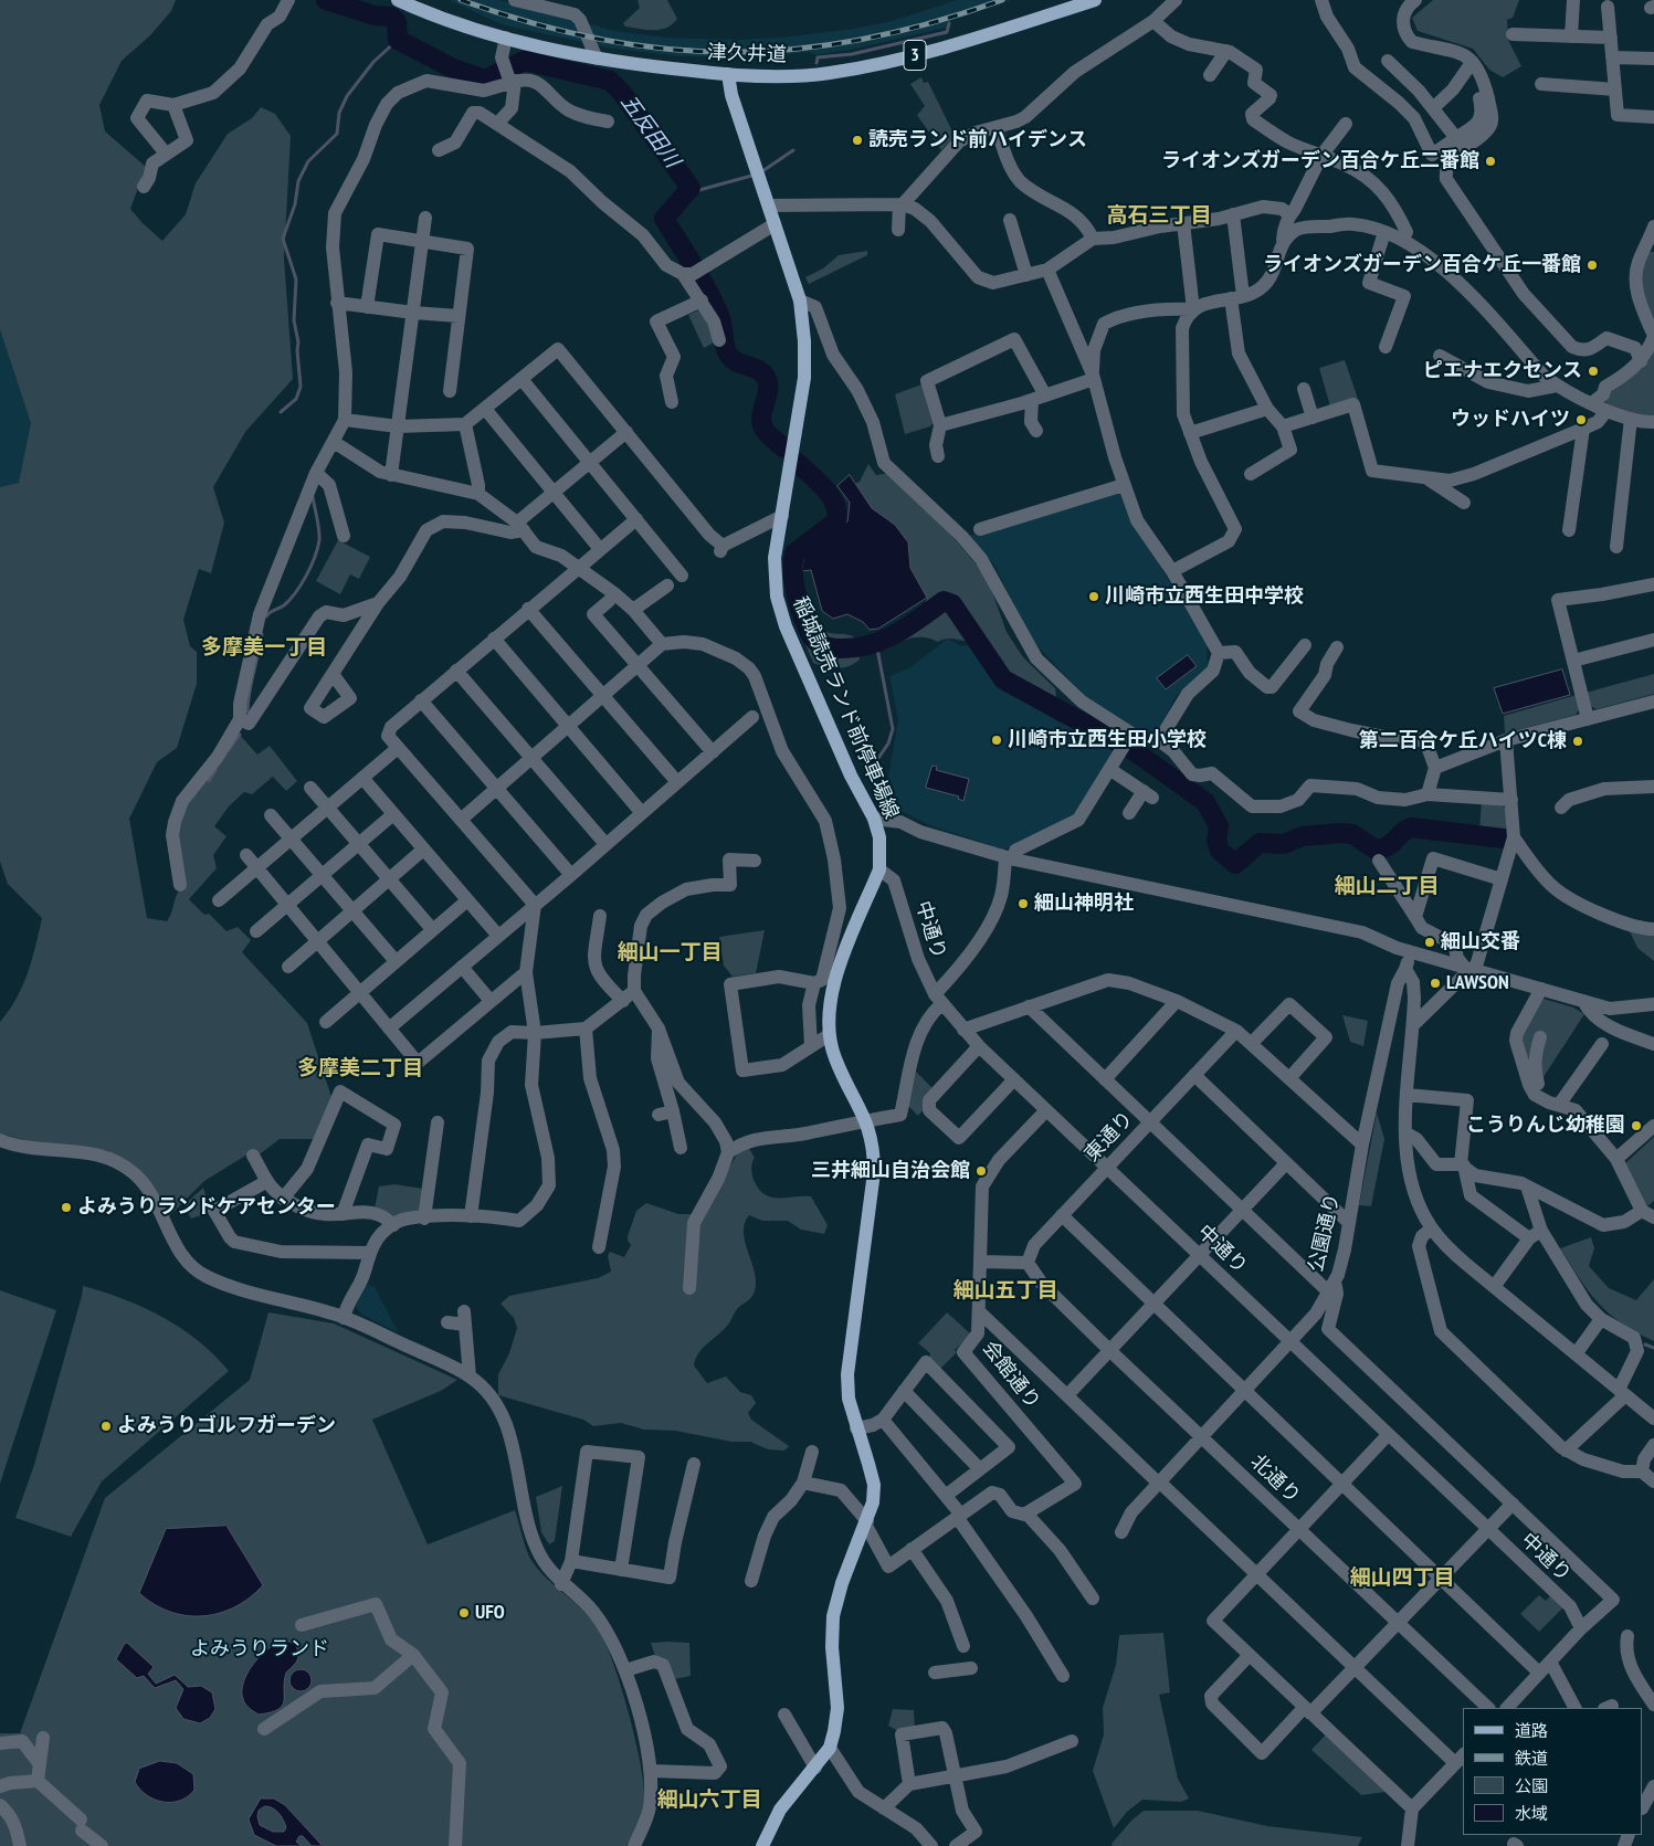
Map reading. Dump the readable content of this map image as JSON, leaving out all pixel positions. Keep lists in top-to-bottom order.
{
  "streets": {
    "main road": ["津久井道", "3", "稲城読売ランド前停車場線"],
    "street": [
      "中通り",
      "東通り",
      "公園通り",
      "会館通り",
      "北通り"
    ]
  },
  "crossings": [
    ["津久井道", "稲城読売ランド前停車場線"],
    ["稲城読売ランド前停車場線", "中通り"],
    ["中通り", "東通り"],
    ["中通り", "公園通り"],
    ["中通り", "会館通り"],
    ["東通り", "北通り"],
    ["公園通り", "北通り"]
  ],
  "districts": [
    "高石三丁目",
    "多摩美一丁目",
    "細山二丁目",
    "細山一丁目",
    "多摩美二丁目",
    "細山五丁目",
    "細山四丁目",
    "細山六丁目"
  ],
  "water": ["五反田川"],
  "parks": ["よみうりランド"],
  "places": [
    "読売ランド前ハイデンス",
    "ライオンズガーデン百合ケ丘二番館",
    "ライオンズガーデン百合ケ丘一番館",
    "ピエナエクセンス",
    "ウッドハイツ",
    "川崎市立西生田中学校",
    "川崎市立西生田小学校",
    "第二百合ケ丘ハイツC棟",
    "細山神明社",
    "細山交番",
    "LAWSON",
    "こうりんじ幼稚園",
    "三井細山自治会館",
    "よみうりランドケアセンター",
    "よみうりゴルフガーデン",
    "UFO"
  ],
  "legend": [
    "道路",
    "鉄道",
    "公園",
    "水域"
  ]
}
